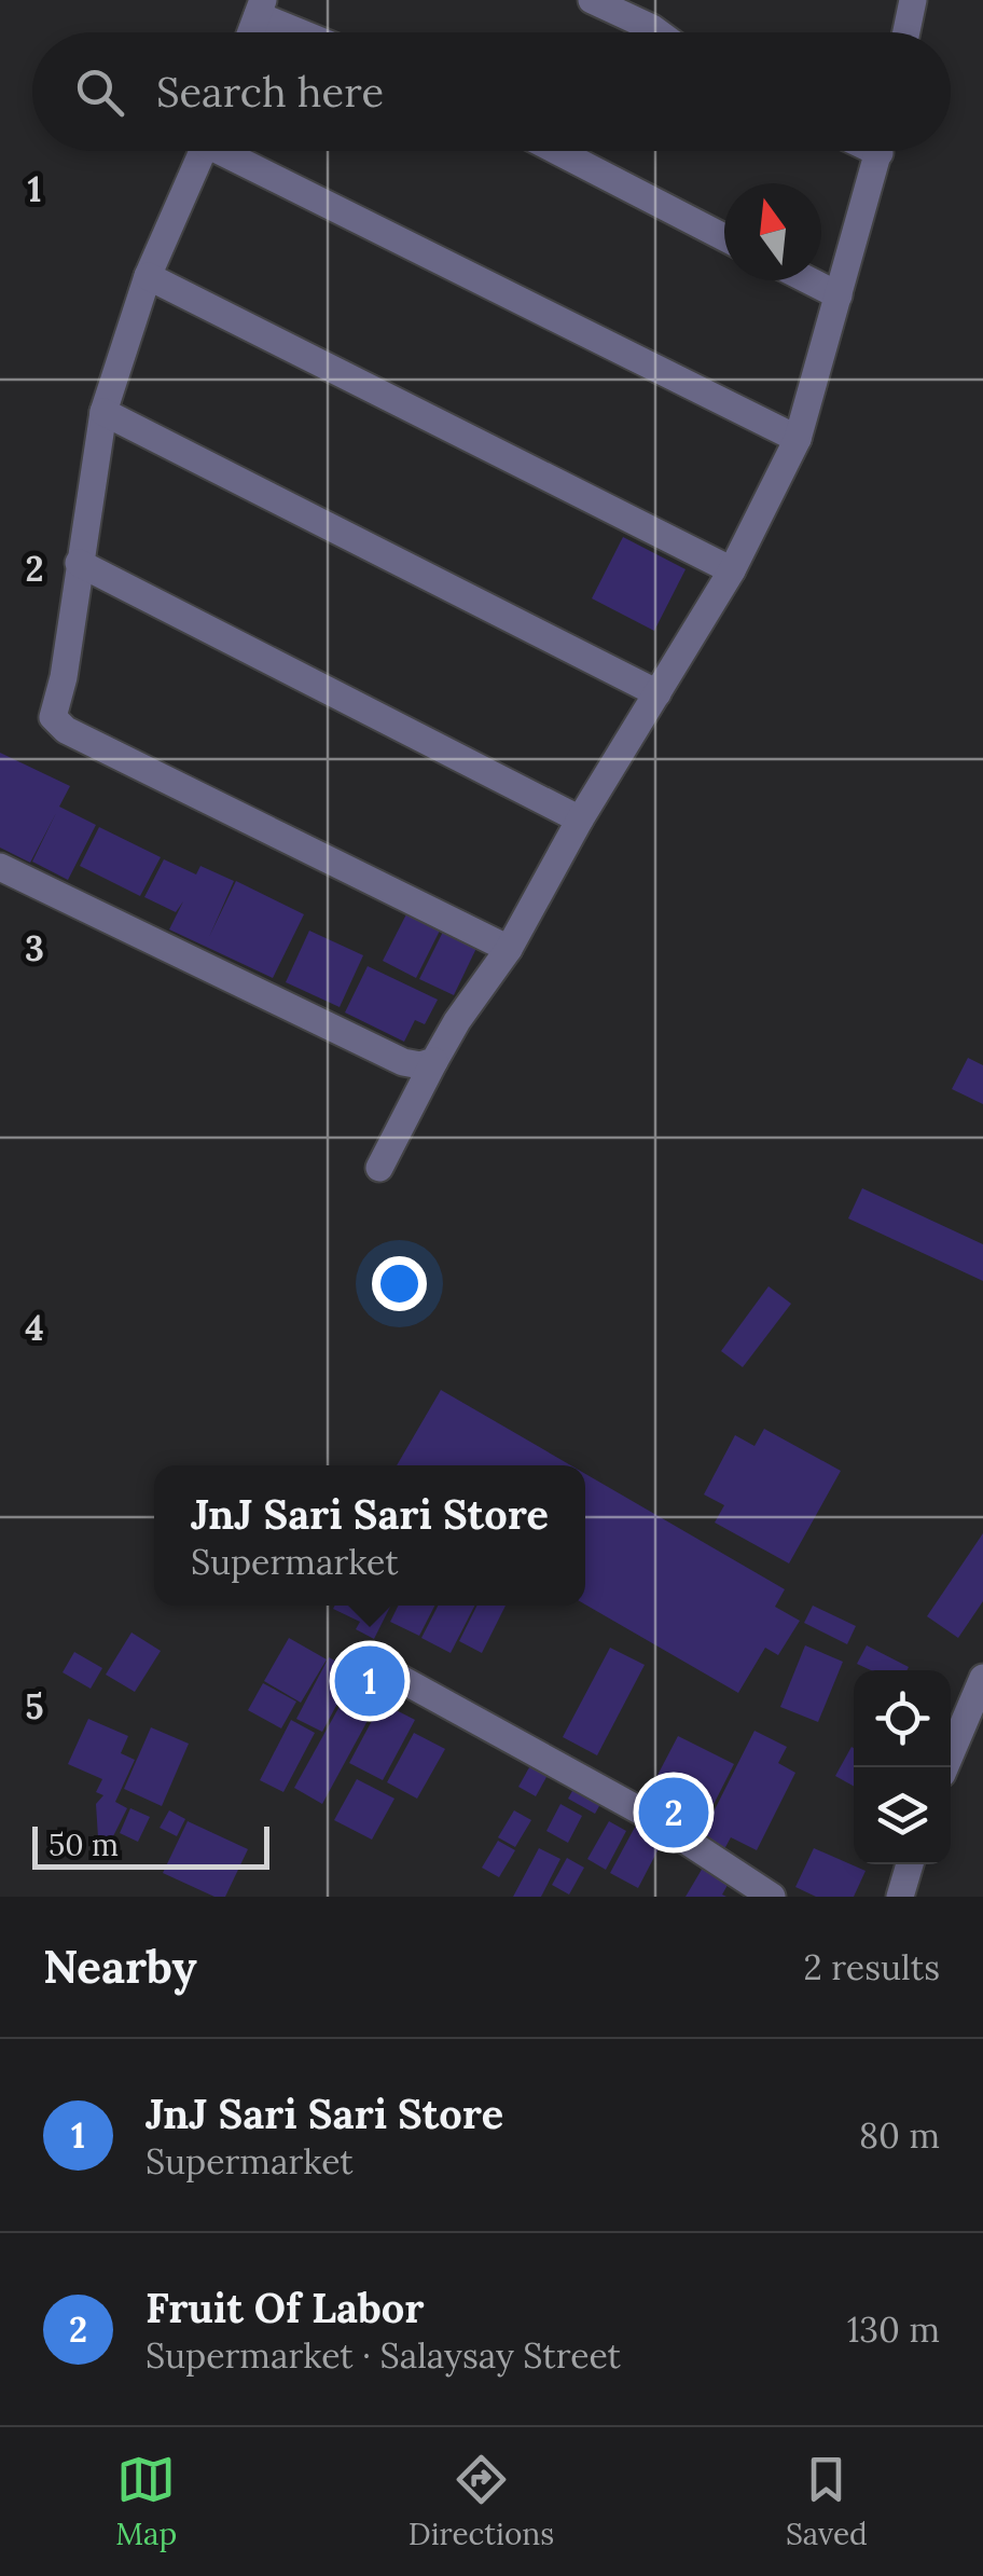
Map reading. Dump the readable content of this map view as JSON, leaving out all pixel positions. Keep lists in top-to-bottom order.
{
  "scale_bar": "50 m",
  "north": "top",
  "page": {
    "search": "Search here",
    "popup": ["JnJ Sari Sari Store", "Supermarket"],
    "pins": ["1", "2"],
    "scale": "50 m",
    "heading": ["Nearby", "2 results"],
    "list": [
      {
        "mark": "1",
        "name": "JnJ Sari Sari Store",
        "note": "Supermarket",
        "value": "80 m"
      },
      {
        "mark": "2",
        "name": "Fruit Of Labor",
        "note": "Supermarket · Salaysay Street",
        "value": "130 m"
      }
    ],
    "nav": ["Map", "Directions", "Saved"]
  },
  "grid": {
    "rows": [
      "1",
      "2",
      "3",
      "4",
      "5"
    ]
  }
}
